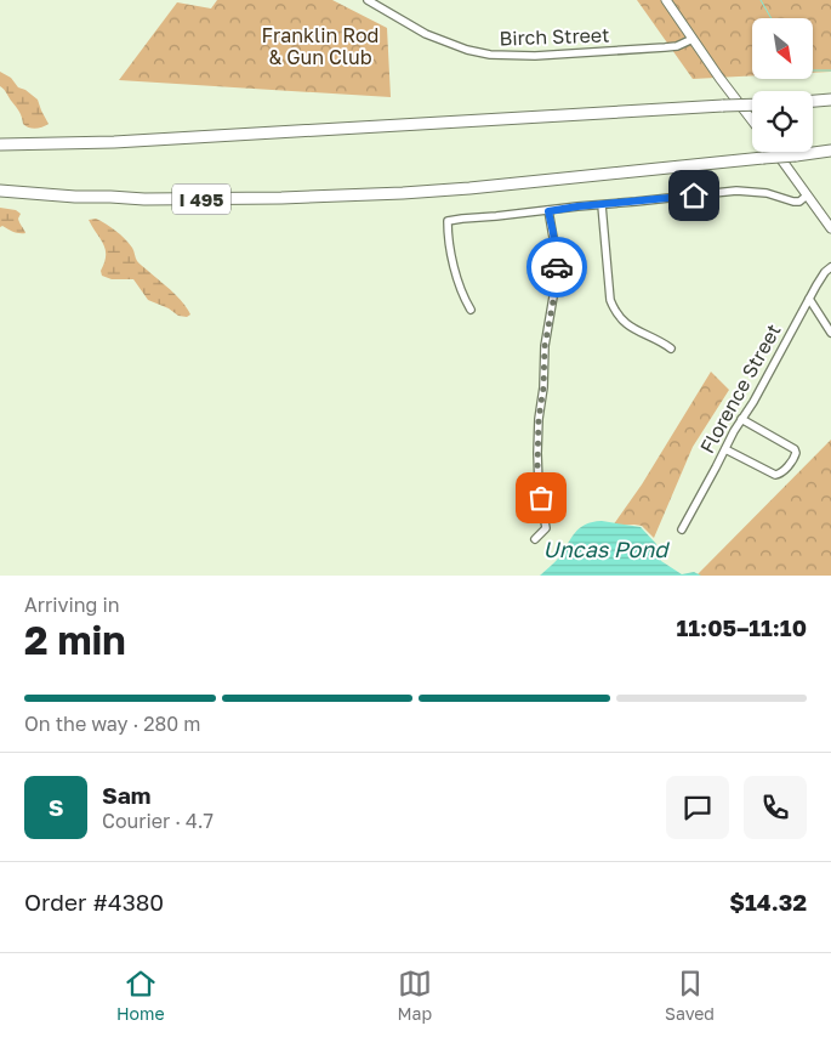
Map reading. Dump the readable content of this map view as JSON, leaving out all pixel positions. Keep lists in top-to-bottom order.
{
  "streets": {
    "highway": ["I 495"],
    "street": ["Birch Street", "Florence Street"]
  },
  "water": ["Uncas Pond"],
  "parks": ["Franklin Rod & Gun Club"],
  "north": "bottom right",
  "page": {
    "heading": ["2 min", "Arriving in", "11:05–11:10"],
    "panel": [
      "Sam",
      "Courier · 4.7",
      "Order #4380",
      "$14.32"
    ],
    "bar": "On the way · 280 m",
    "round": "S",
    "tabs": ["Home", "Map", "Saved"]
  }
}
